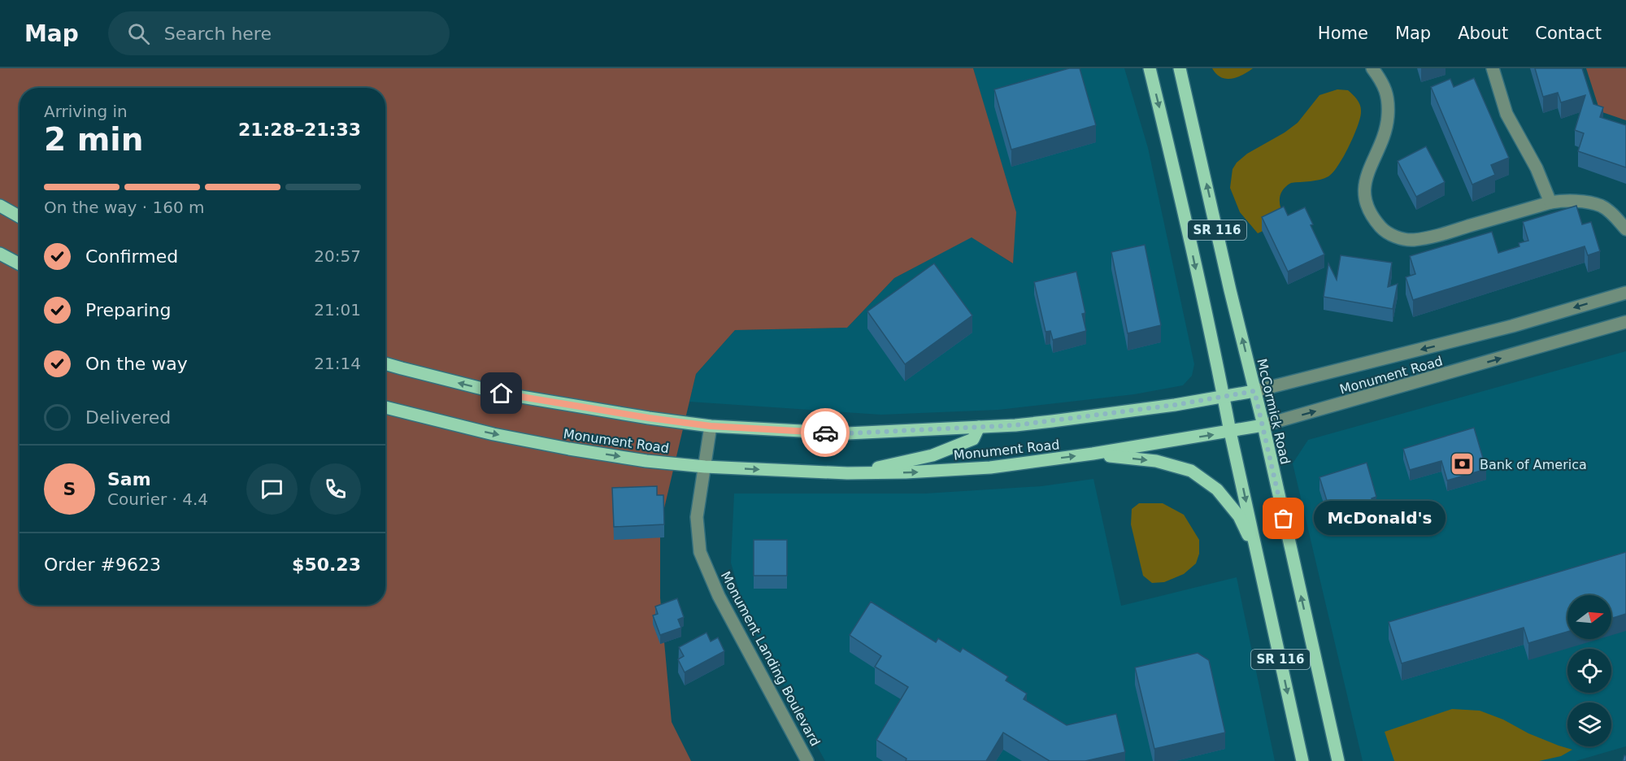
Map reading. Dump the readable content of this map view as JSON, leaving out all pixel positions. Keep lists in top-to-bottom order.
{
  "streets": {
    "main road": ["SR 116", "Monument Road", "McCormick Road"],
    "street": ["Monument Landing Boulevard"]
  },
  "crossings": [
    ["SR 116", "Monument Road"],
    ["Monument Road", "McCormick Road"],
    ["Monument Road", "Monument Landing Boulevard"]
  ],
  "places": {
    "bank": ["Bank of America"],
    "other": ["McDonald's"]
  },
  "north": "right",
  "page": {
    "header": "Map",
    "search": "Search here",
    "nav": [
      "Home",
      "Map",
      "About",
      "Contact"
    ],
    "heading": ["2 min", "Arriving in", "21:28–21:33"],
    "panel": [
      "Sam",
      "Courier · 4.4",
      "Order #9623",
      "$50.23"
    ],
    "bar": "On the way · 160 m",
    "list": [
      ["Confirmed", "20:57"],
      ["Preparing", "21:01"],
      ["On the way", "21:14"],
      "Delivered"
    ],
    "round": "S",
    "bubble": "McDonald's"
  }
}
